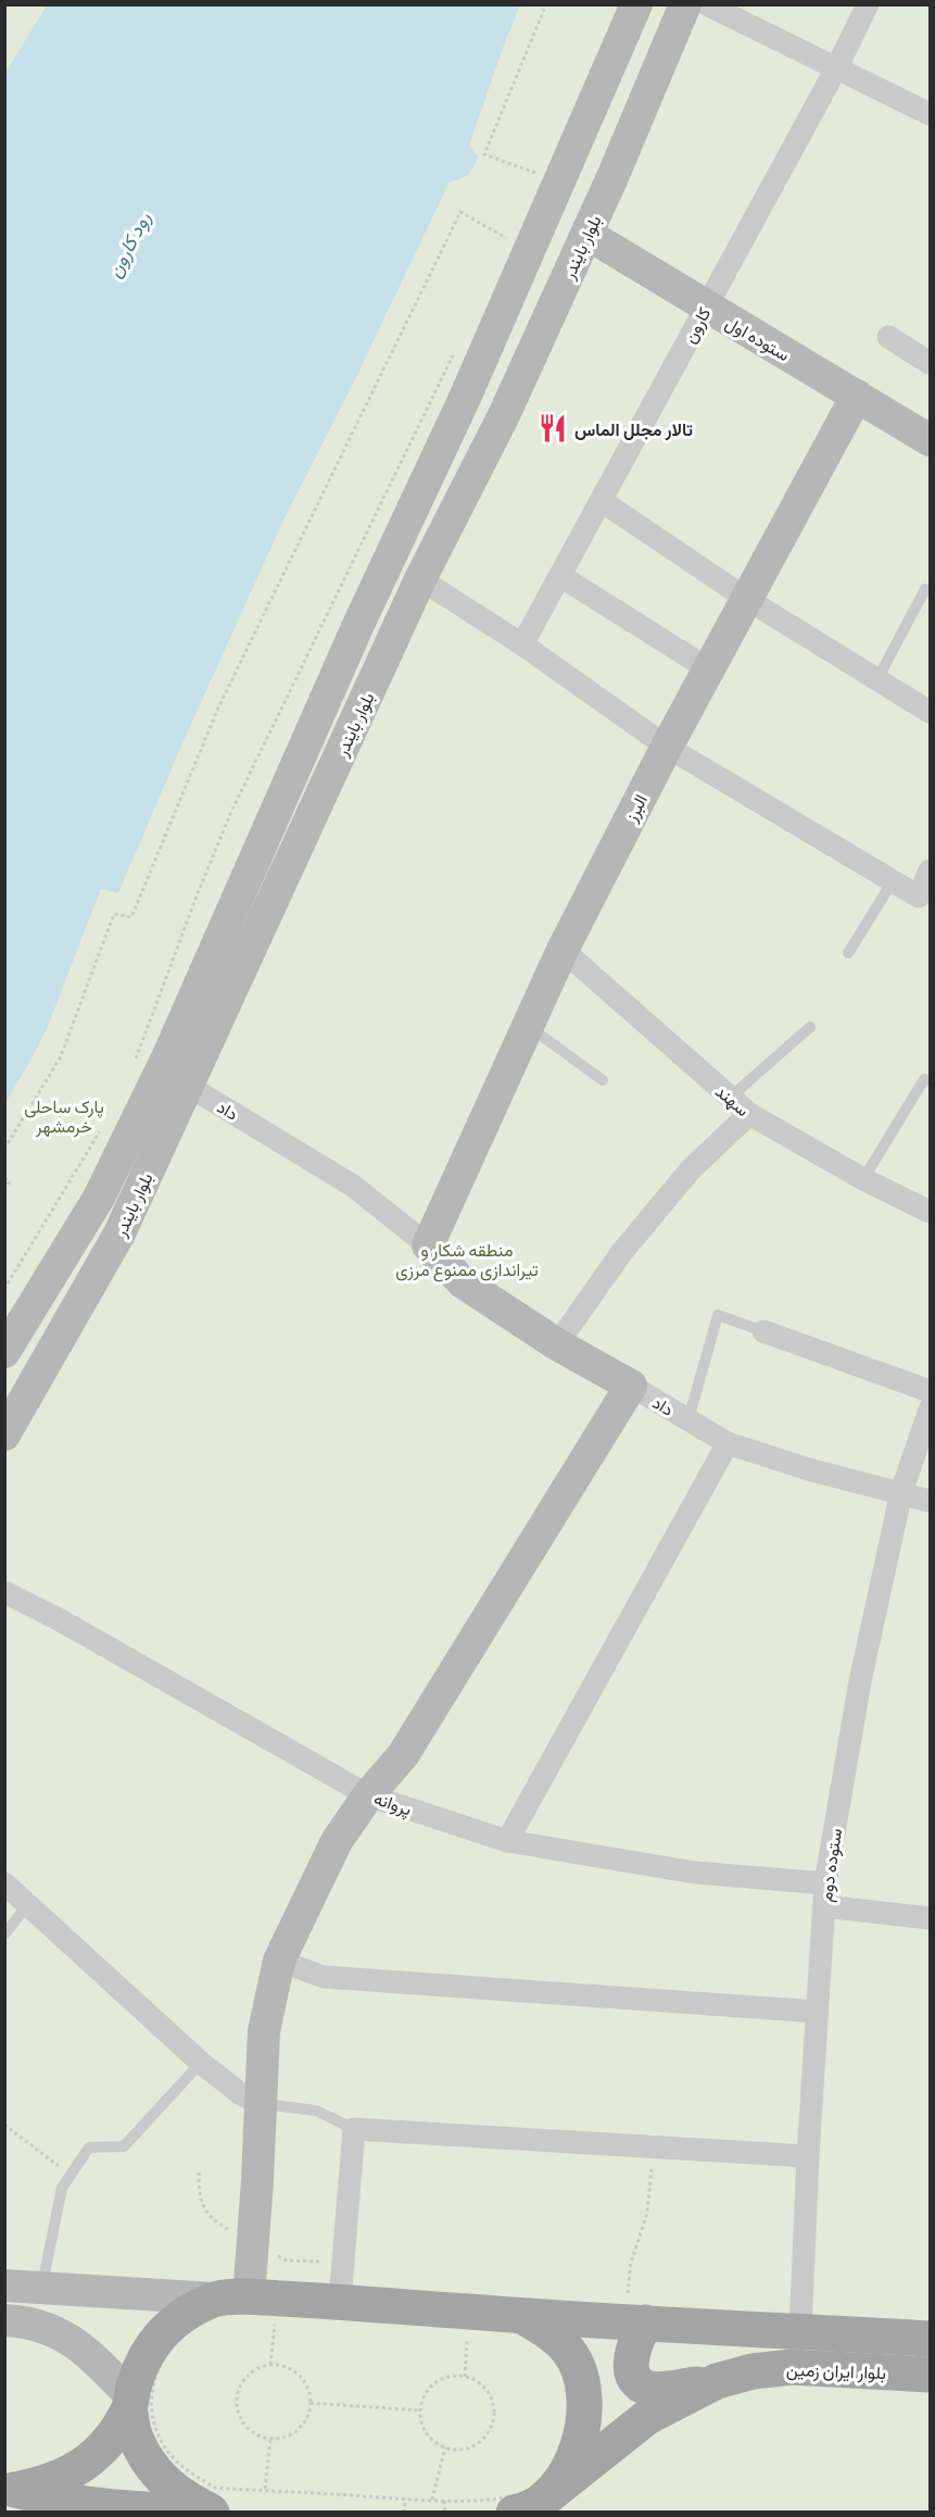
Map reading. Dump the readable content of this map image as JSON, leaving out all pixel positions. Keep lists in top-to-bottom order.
{
  "streets": {
    "main road": ["بلوار ایران زمین"],
    "street": [
      "بلوار بایندر",
      "کارون",
      "ستوده اول",
      "البرز",
      "سهند",
      "داد",
      "پروانه",
      "ستوده دوم"
    ]
  },
  "crossings": [
    ["بلوار بایندر", "ستوده اول"],
    ["بلوار بایندر", "داد"],
    ["کارون", "ستوده اول"],
    ["ستوده اول", "البرز"],
    ["البرز", "سهند"],
    ["البرز", "داد"],
    ["داد", "ستوده دوم"],
    ["پروانه", "ستوده دوم"],
    ["ستوده دوم", "بلوار ایران زمین"]
  ],
  "water": ["رود کارون"],
  "parks": ["پارک ساحلی خرمشهر", "منطقه شکار و تیراندازی ممنوع مرزی"],
  "places": {
    "restaurant": ["تالار مجلل الماس"]
  }
}
